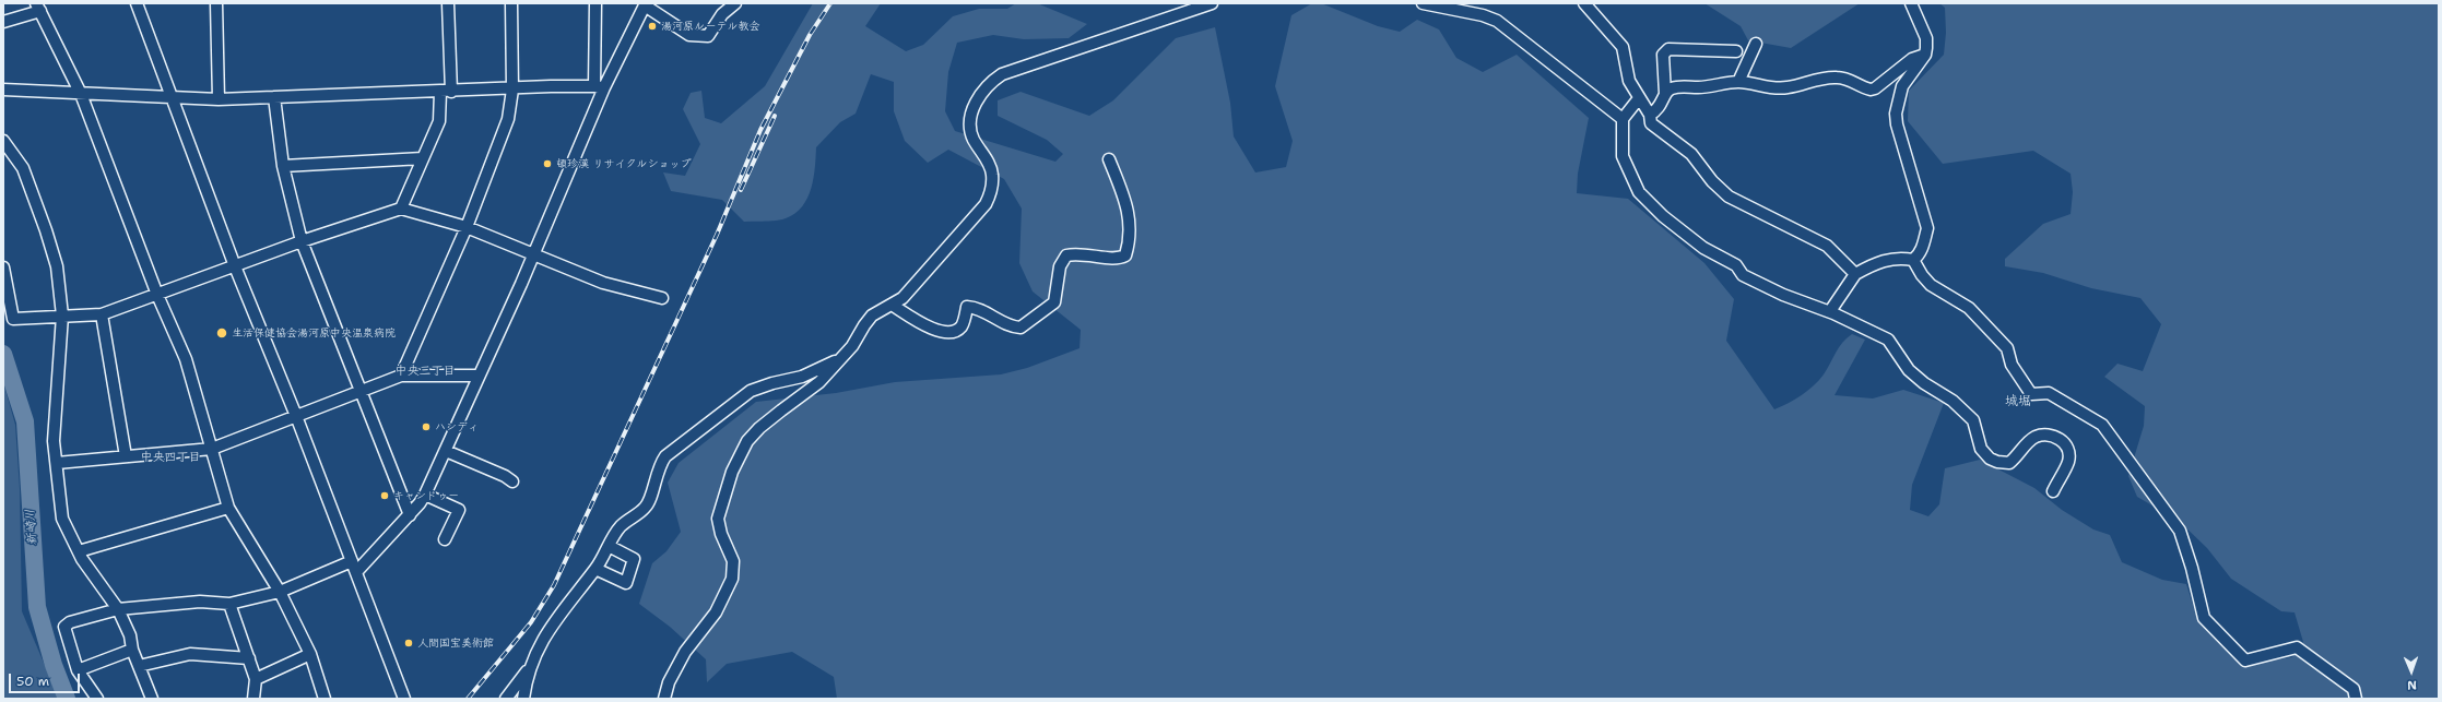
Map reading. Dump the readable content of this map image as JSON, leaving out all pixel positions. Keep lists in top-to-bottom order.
{
  "districts": ["中央三丁目", "城堀", "中央四丁目"],
  "water": ["新崎川"],
  "places": [
    "湯河原ルーテル教会",
    "頓珍漢 リサイクルショップ",
    "生活保健協会湯河原中央温泉病院",
    "ハンディ",
    "キャンドゥー",
    "人間国宝美術館"
  ],
  "scale_bar": "50 m",
  "north": "bottom"
}
